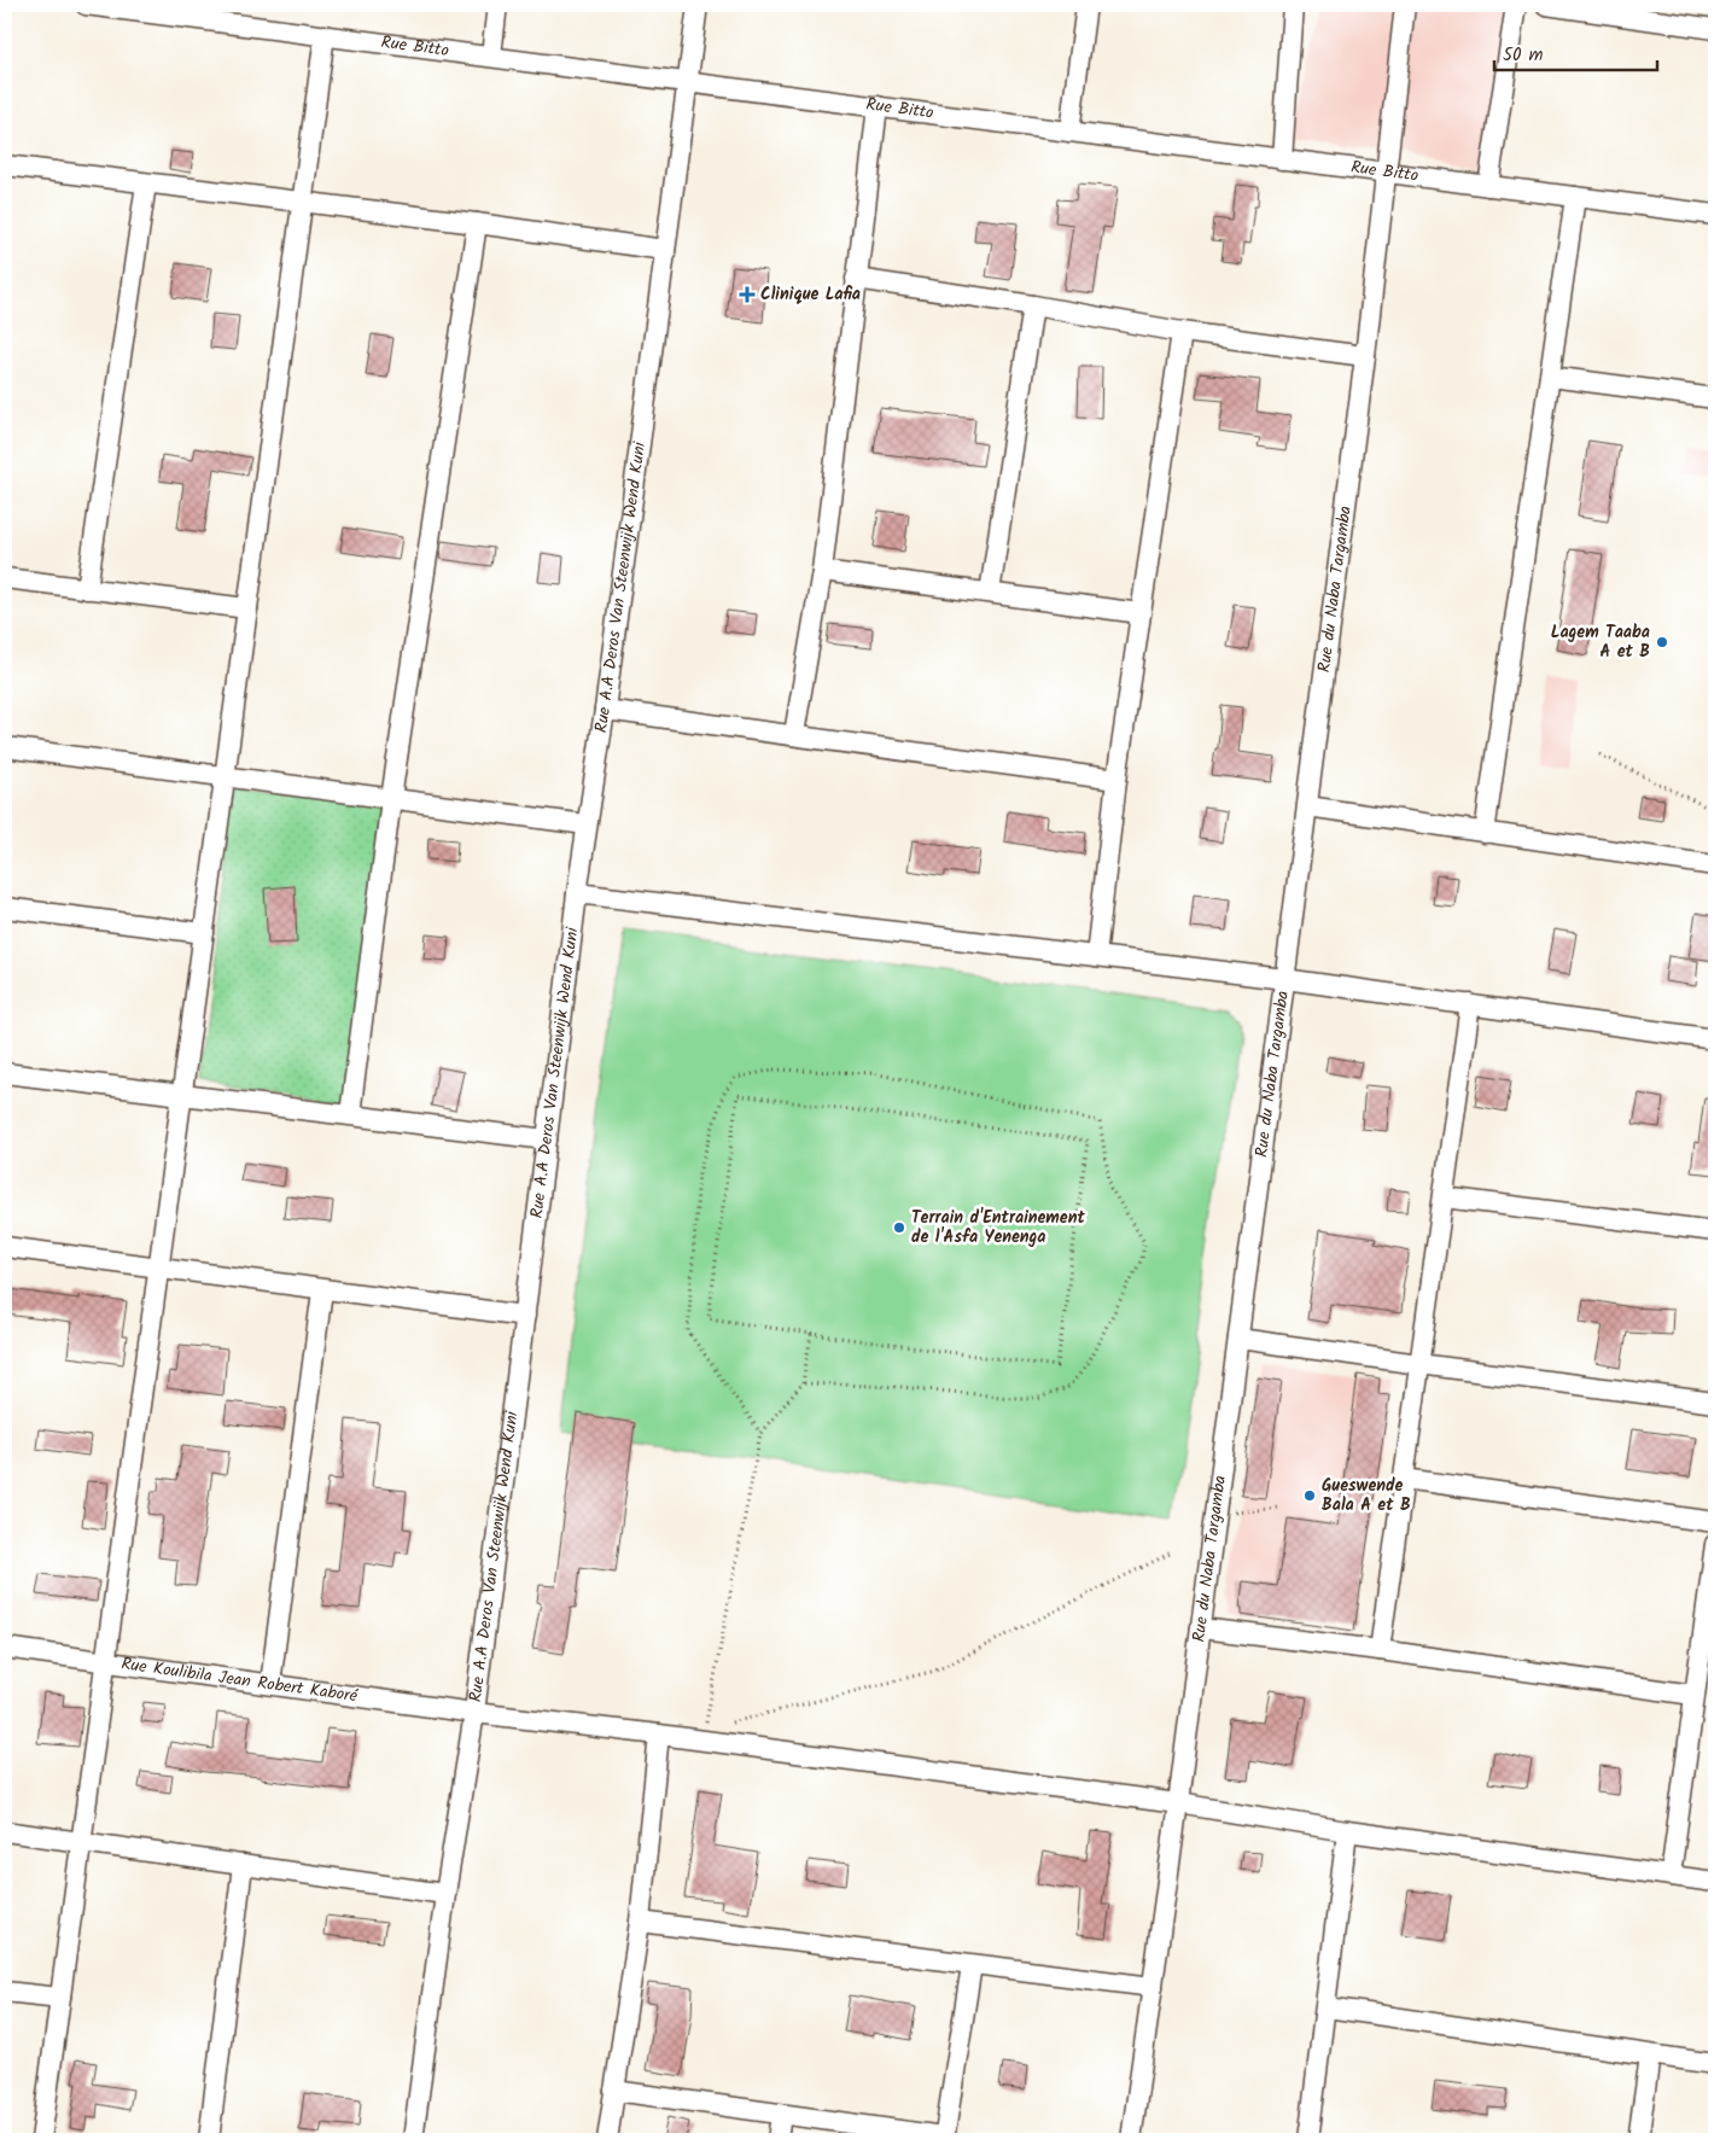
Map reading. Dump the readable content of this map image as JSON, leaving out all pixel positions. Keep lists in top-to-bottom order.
{
  "streets": {
    "street": [
      "Rue Bitto",
      "Rue A.A Deros Van Steenwijk Wend Kuni",
      "Rue du Naba Targamba",
      "Rue Koulibila Jean Robert Kaboré"
    ]
  },
  "crossings": [
    ["Rue Bitto", "Rue A.A Deros Van Steenwijk Wend Kuni"],
    ["Rue Bitto", "Rue du Naba Targamba"],
    ["Rue A.A Deros Van Steenwijk Wend Kuni", "Rue Koulibila Jean Robert Kaboré"],
    ["Rue du Naba Targamba", "Rue Koulibila Jean Robert Kaboré"]
  ],
  "places": {
    "health": ["Clinique Lafia"],
    "other": ["Lagem Taaba A et B", "Terrain d'Entrainement de l'Asfa Yenenga", "Gueswende Bala A et B"]
  },
  "scale_bar": "50 m"
}
